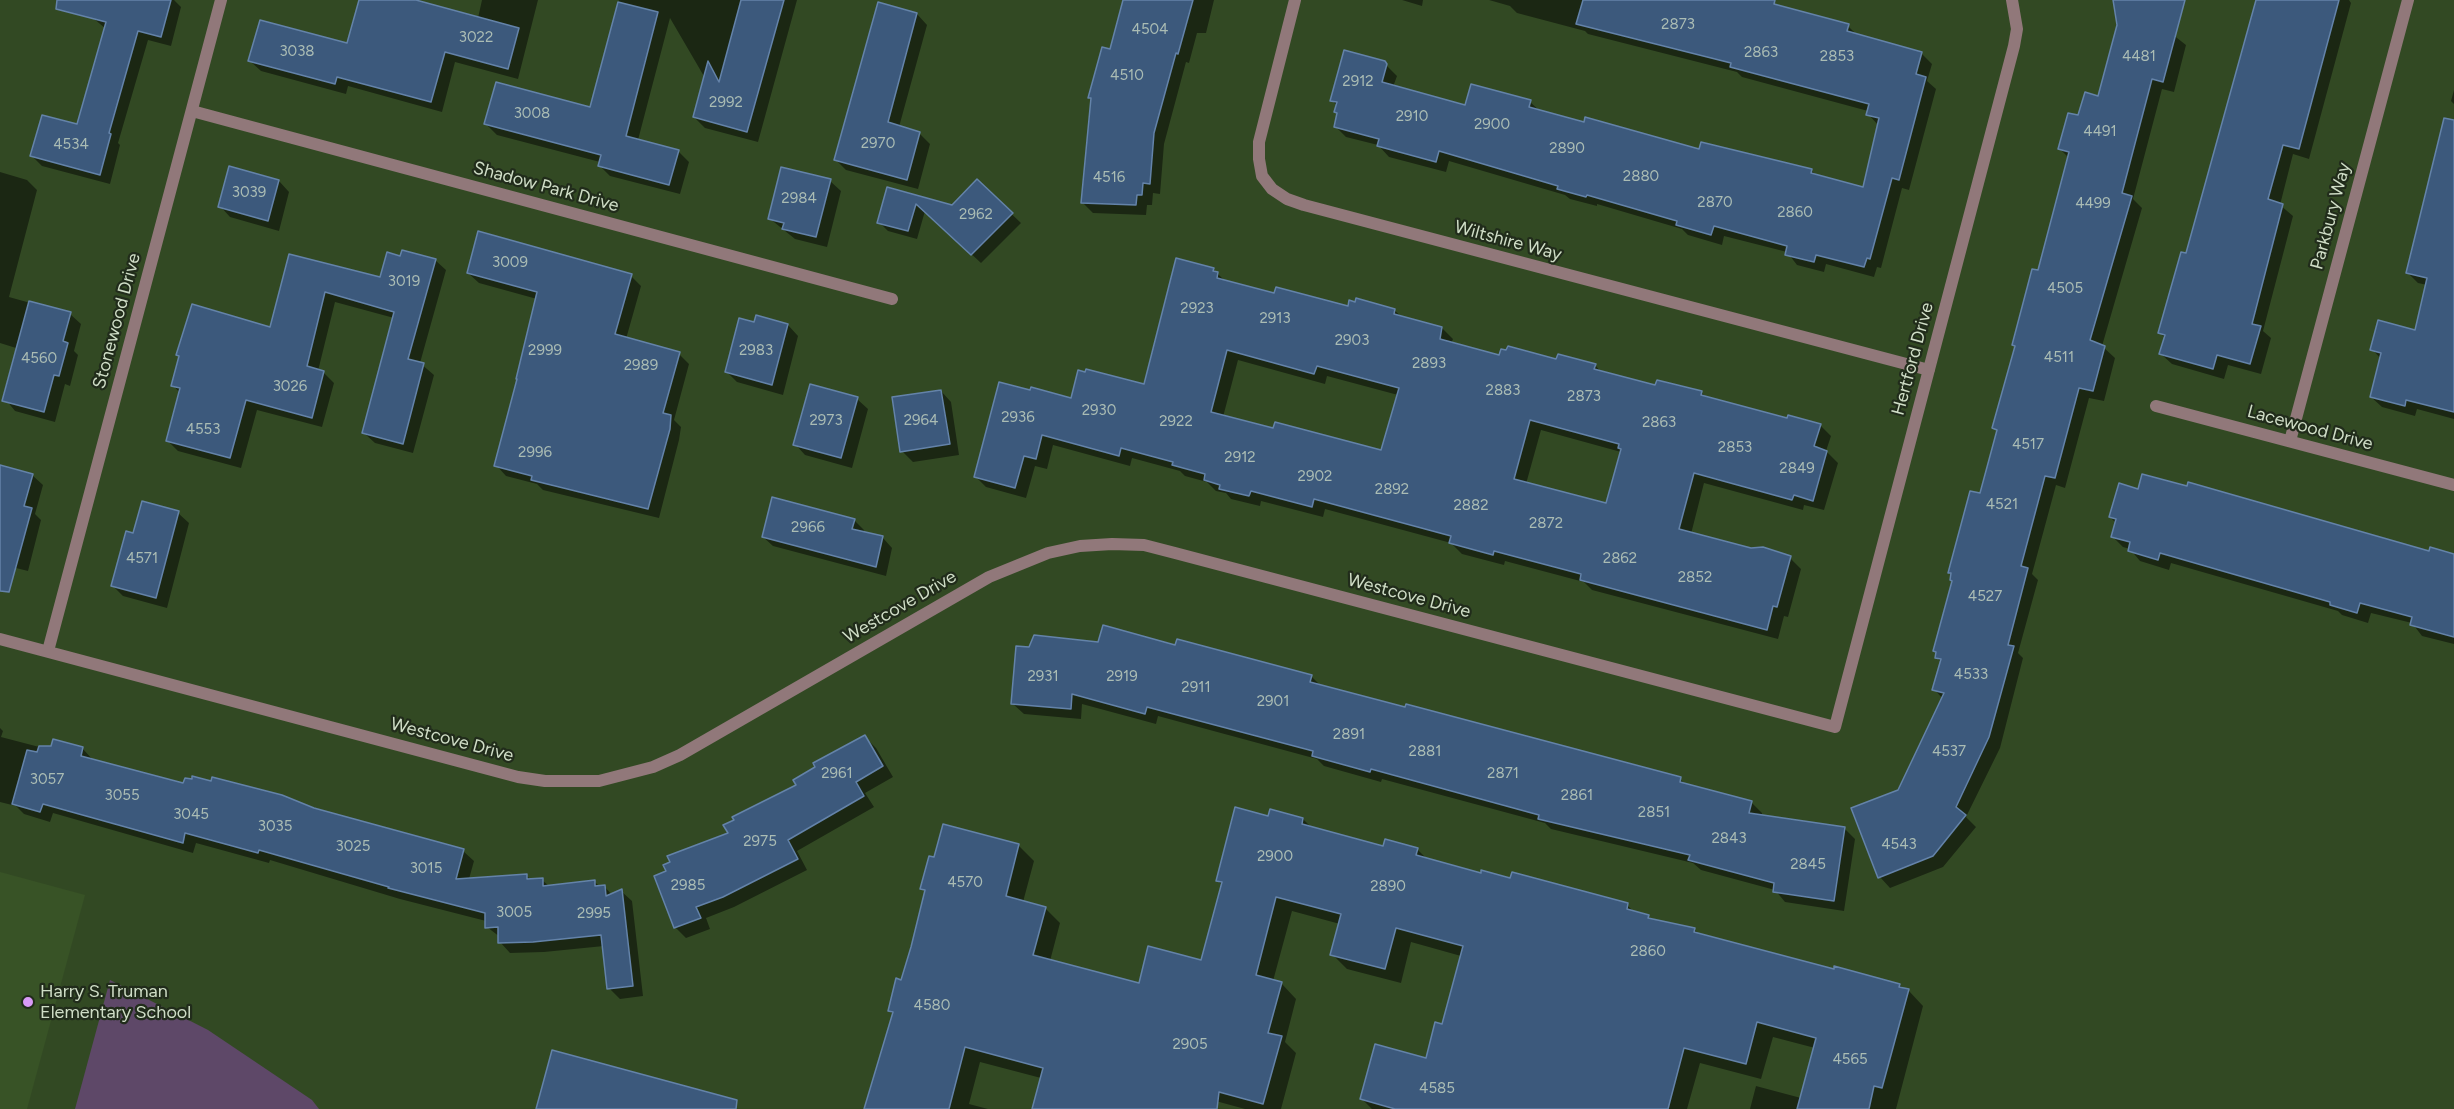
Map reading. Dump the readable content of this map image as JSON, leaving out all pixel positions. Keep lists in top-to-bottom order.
{
  "streets": {
    "street": [
      "Shadow Park Drive",
      "Parkbury Way",
      "Wiltshire Way",
      "Stonewood Drive",
      "Hertford Drive",
      "Lacewood Drive",
      "Westcove Drive"
    ]
  },
  "crossings": [
    ["Shadow Park Drive", "Stonewood Drive"],
    ["Parkbury Way", "Lacewood Drive"],
    ["Wiltshire Way", "Hertford Drive"],
    ["Stonewood Drive", "Westcove Drive"],
    ["Hertford Drive", "Westcove Drive"]
  ],
  "places": ["Harry S. Truman Elementary School"],
  "house_numbers": [
    "2873",
    "4504",
    "3022",
    "3038",
    "2863",
    "2853",
    "4481",
    "4510",
    "2912",
    "2992",
    "3008",
    "2910",
    "2900",
    "4491",
    "2970",
    "4534",
    "2890",
    "2880",
    "4516",
    "3039",
    "2984",
    "2870",
    "4499",
    "2860",
    "2962",
    "3009",
    "3019",
    "4505",
    "2923",
    "2913",
    "2903",
    "2999",
    "2983",
    "4511",
    "4560",
    "2893",
    "2989",
    "3026",
    "2883",
    "2873",
    "2930",
    "2936",
    "2973",
    "2964",
    "2922",
    "2863",
    "4553",
    "4517",
    "2853",
    "2996",
    "2912",
    "2849",
    "2902",
    "2892",
    "4521",
    "2882",
    "2872",
    "2966",
    "4571",
    "2862",
    "2852",
    "4527",
    "4533",
    "2931",
    "2919",
    "2911",
    "2901",
    "2891",
    "2881",
    "4537",
    "2961",
    "2871",
    "3057",
    "3055",
    "2861",
    "2851",
    "3045",
    "3035",
    "2843",
    "2975",
    "4543",
    "3025",
    "2900",
    "2845",
    "3015",
    "4570",
    "2985",
    "2890",
    "3005",
    "2995",
    "2860",
    "4580",
    "2905",
    "4565",
    "4585"
  ]
}
